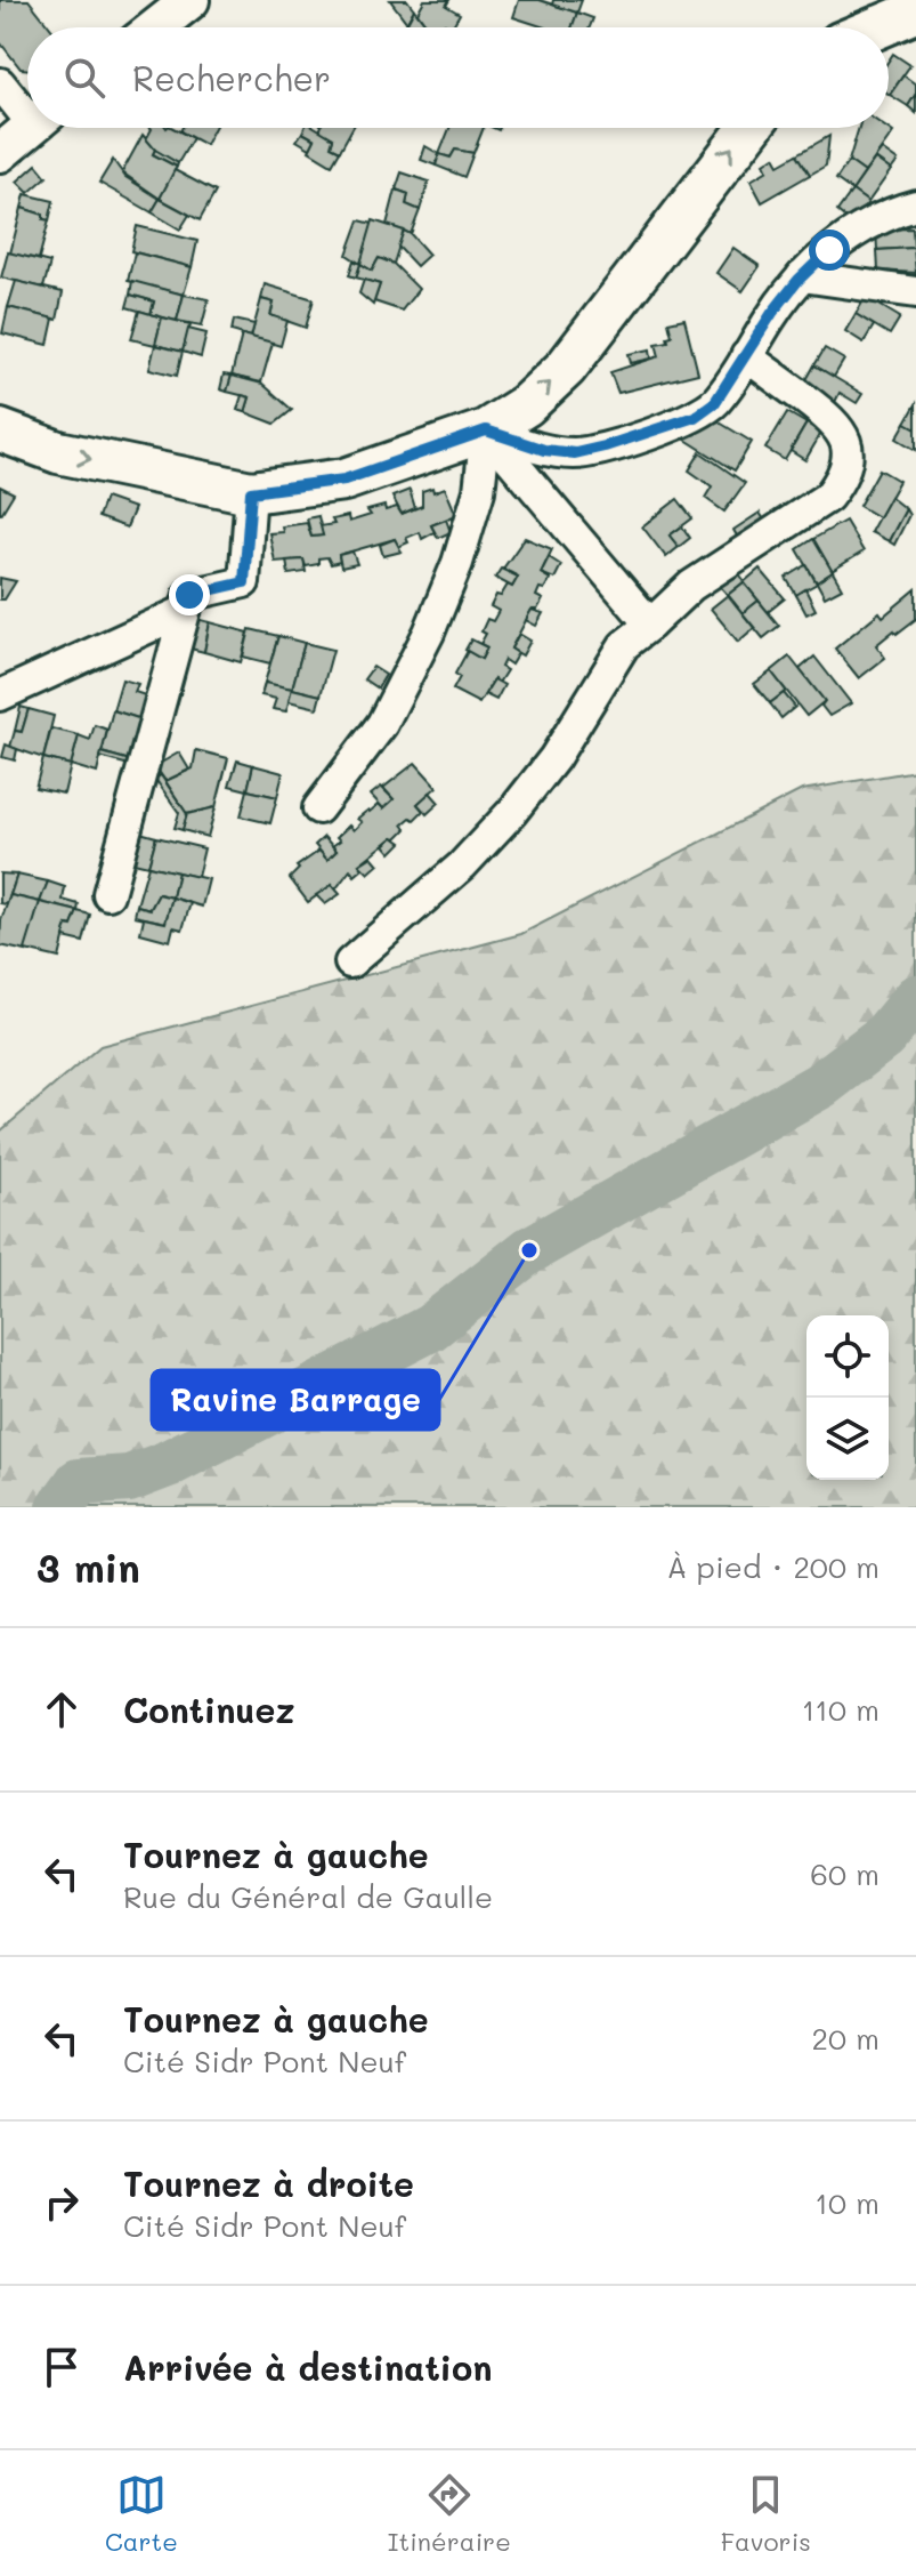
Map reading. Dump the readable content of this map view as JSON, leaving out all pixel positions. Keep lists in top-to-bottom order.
{
  "places": ["Ravine Barrage"],
  "page": {
    "search": "Rechercher",
    "heading": ["3 min", "À pied · 200 m"],
    "list": [
      ["Continuez", "110 m"],
      ["Tournez à gauche", "Rue du Général de Gaulle", "60 m"],
      ["Tournez à gauche", "Cité Sidr Pont Neuf", "20 m"],
      ["Tournez à droite", "Cité Sidr Pont Neuf", "10 m"],
      "Arrivée à destination"
    ],
    "nav": ["Carte", "Itinéraire", "Favoris"]
  }
}
